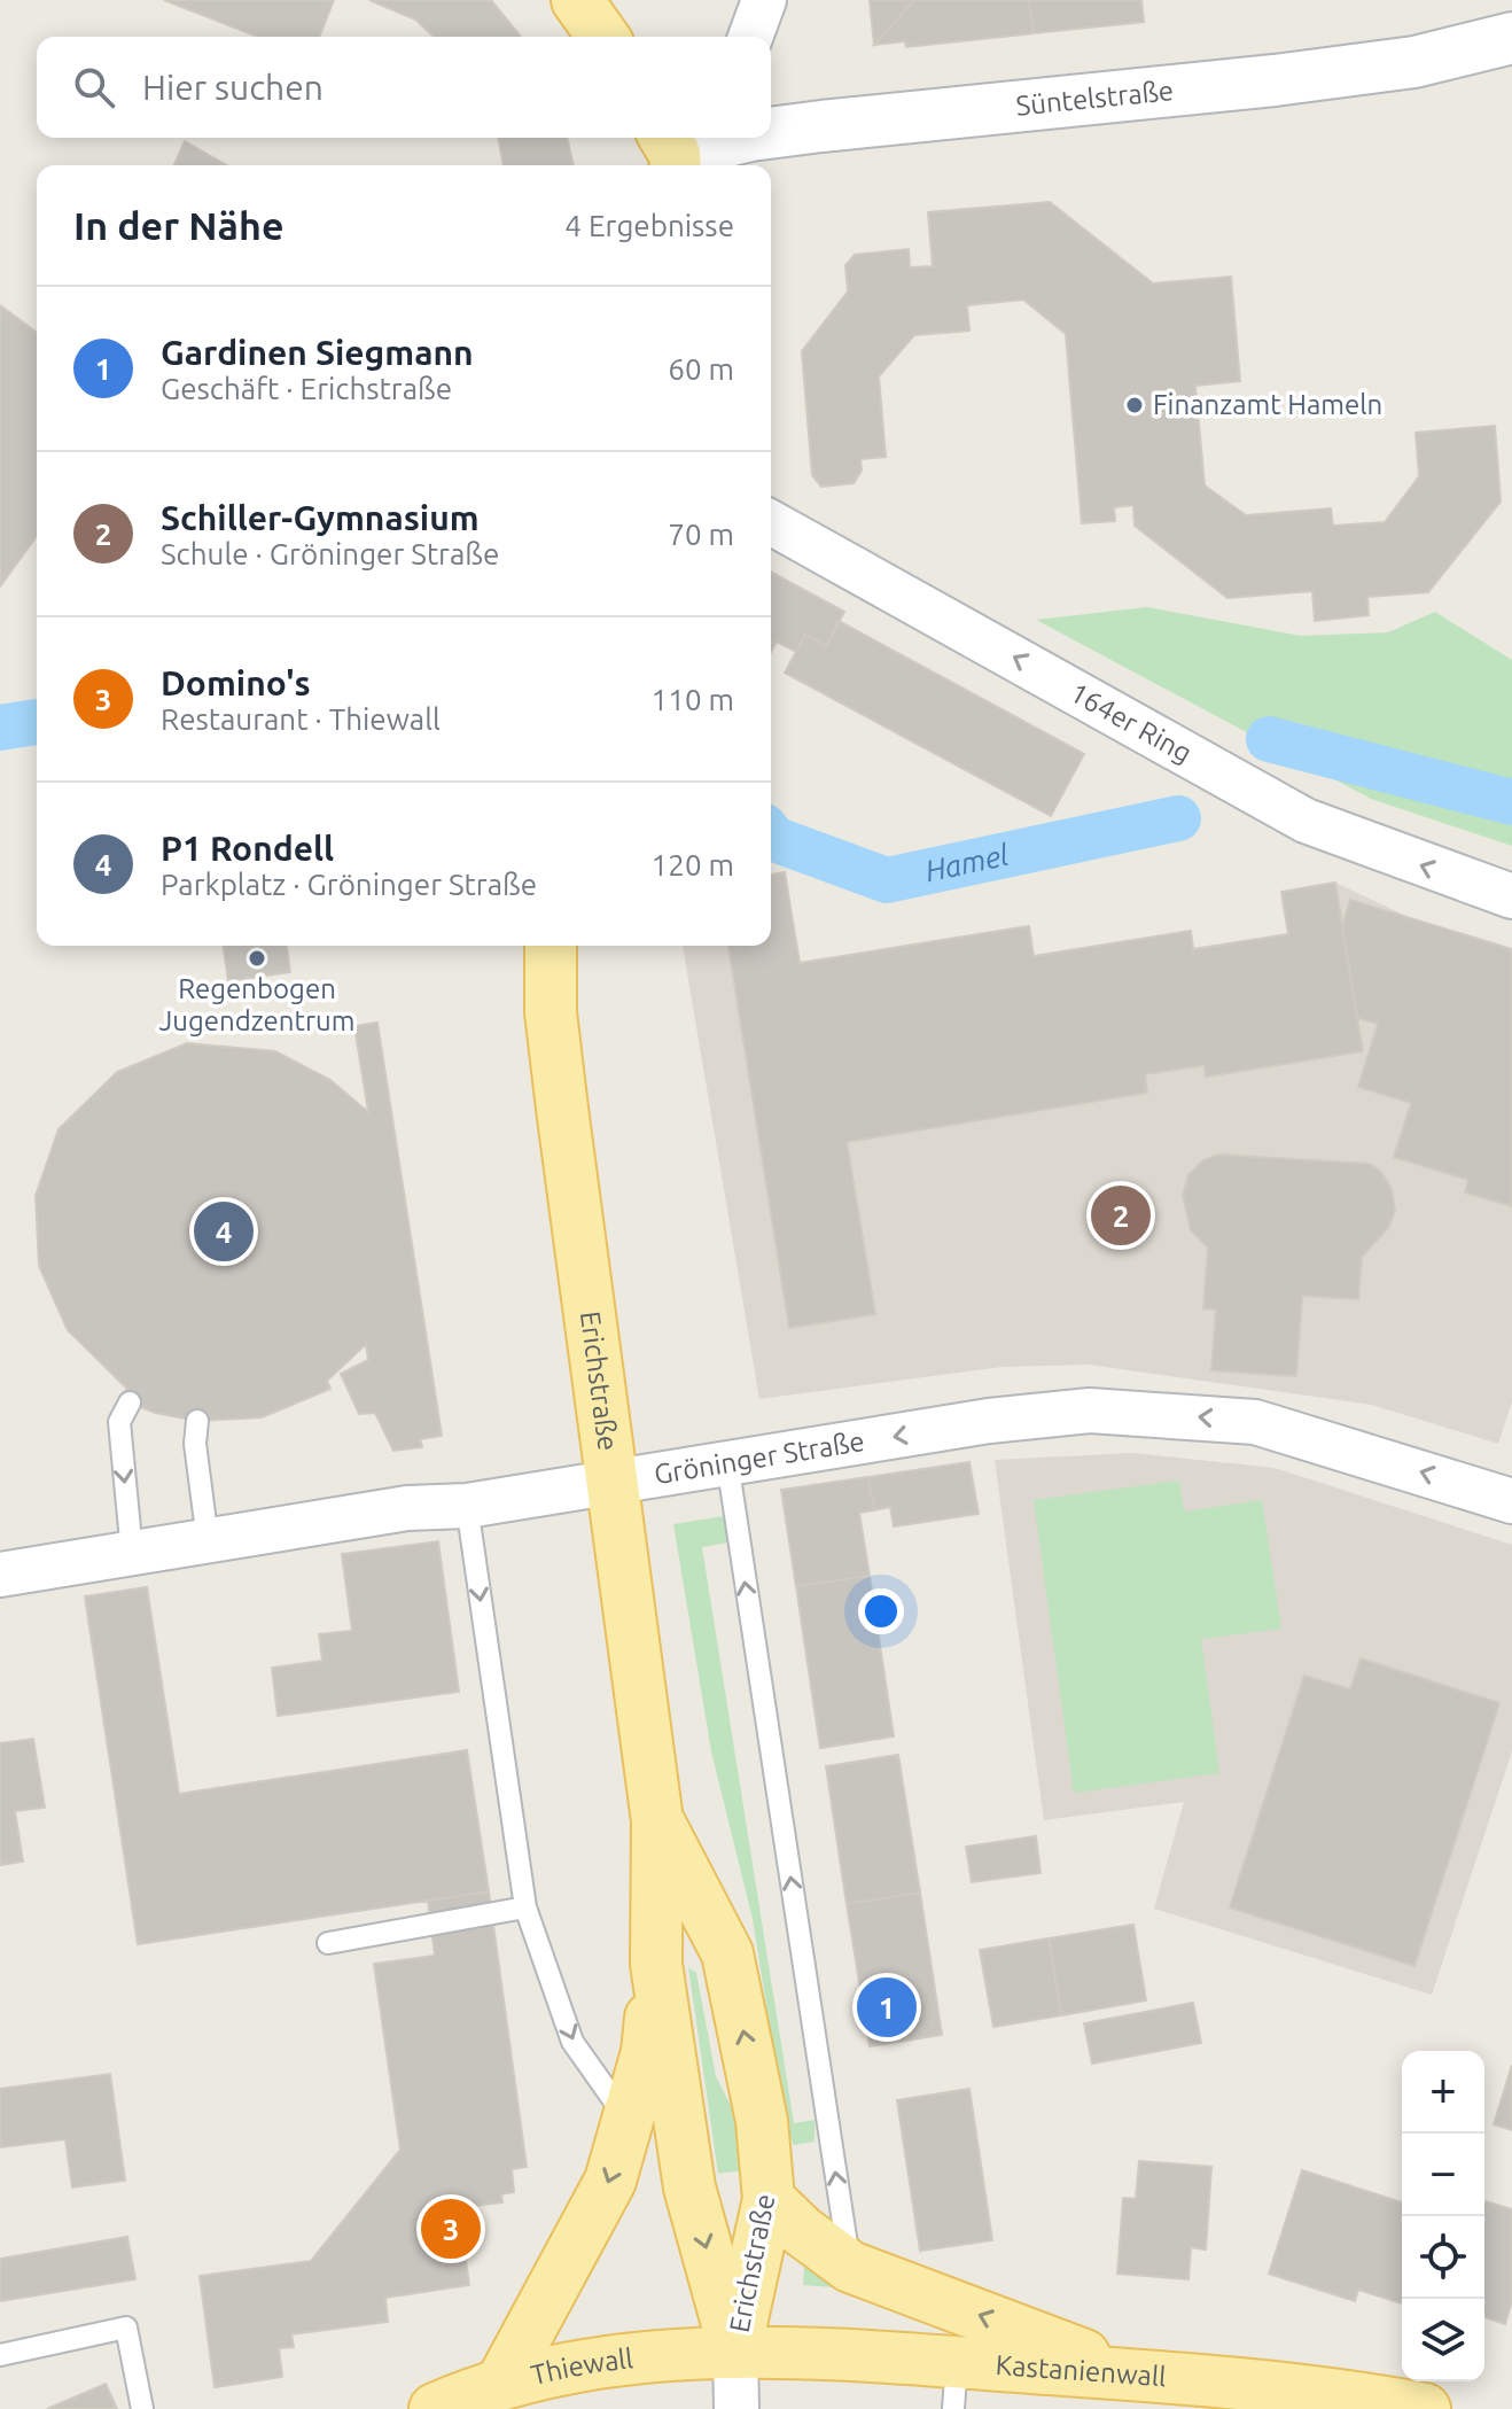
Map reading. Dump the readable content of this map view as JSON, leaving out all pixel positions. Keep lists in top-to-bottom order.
{
  "streets": {
    "main road": [
      "Süntelstraße",
      "Erichstraße",
      "Thiewall",
      "Kastanienwall"
    ],
    "street": ["164er Ring", "Gröninger Straße"]
  },
  "crossings": [
    ["Erichstraße", "Gröninger Straße"],
    ["Erichstraße", "Thiewall"],
    ["Erichstraße", "Kastanienwall"],
    ["Thiewall", "Kastanienwall"]
  ],
  "one_way": ["164er Ring", "Gröninger Straße"],
  "water": ["Hamel"],
  "places": ["Finanzamt Hameln", "Regenbogen Jugendzentrum"],
  "page": {
    "search": "Hier suchen",
    "heading": ["In der Nähe", "4 Ergebnisse"],
    "list": [
      {
        "mark": "1",
        "name": "Gardinen Siegmann",
        "note": "Geschäft · Erichstraße",
        "value": "60 m"
      },
      {
        "mark": "2",
        "name": "Schiller-Gymnasium",
        "note": "Schule · Gröninger Straße",
        "value": "70 m"
      },
      {
        "mark": "3",
        "name": "Domino's",
        "note": "Restaurant · Thiewall",
        "value": "110 m"
      },
      {
        "mark": "4",
        "name": "P1 Rondell",
        "note": "Parkplatz · Gröninger Straße",
        "value": "120 m"
      }
    ],
    "pins": [
      "2",
      "4",
      "1",
      "3"
    ],
    "map_buttons": ["+", "−"]
  }
}
